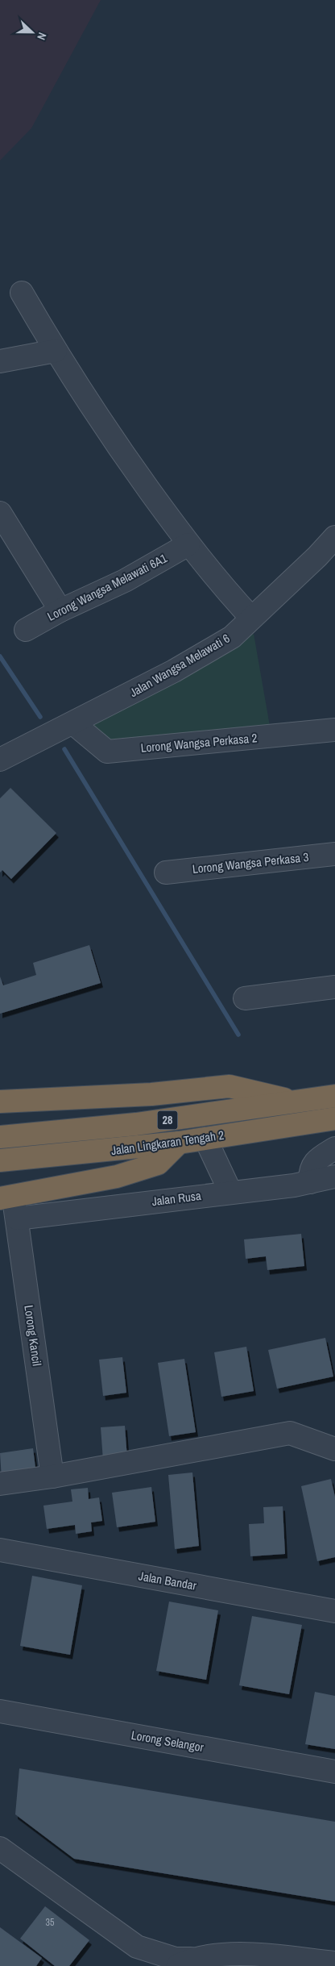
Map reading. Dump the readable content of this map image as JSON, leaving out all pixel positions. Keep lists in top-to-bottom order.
{
  "streets": {
    "highway": ["28", "Jalan Lingkaran Tengah 2"],
    "street": [
      "Lorong Wangsa Melawati 6A1",
      "Jalan Wangsa Melawati 6",
      "Lorong Wangsa Perkasa 2",
      "Lorong Wangsa Perkasa 3",
      "Jalan Rusa",
      "Lorong Kancil",
      "Jalan Bandar",
      "Lorong Selangor"
    ]
  },
  "crossings": [
    ["Jalan Wangsa Melawati 6", "Lorong Wangsa Perkasa 2"],
    ["Jalan Rusa", "Lorong Kancil"]
  ],
  "house_numbers": ["35"],
  "north": "right"
}
